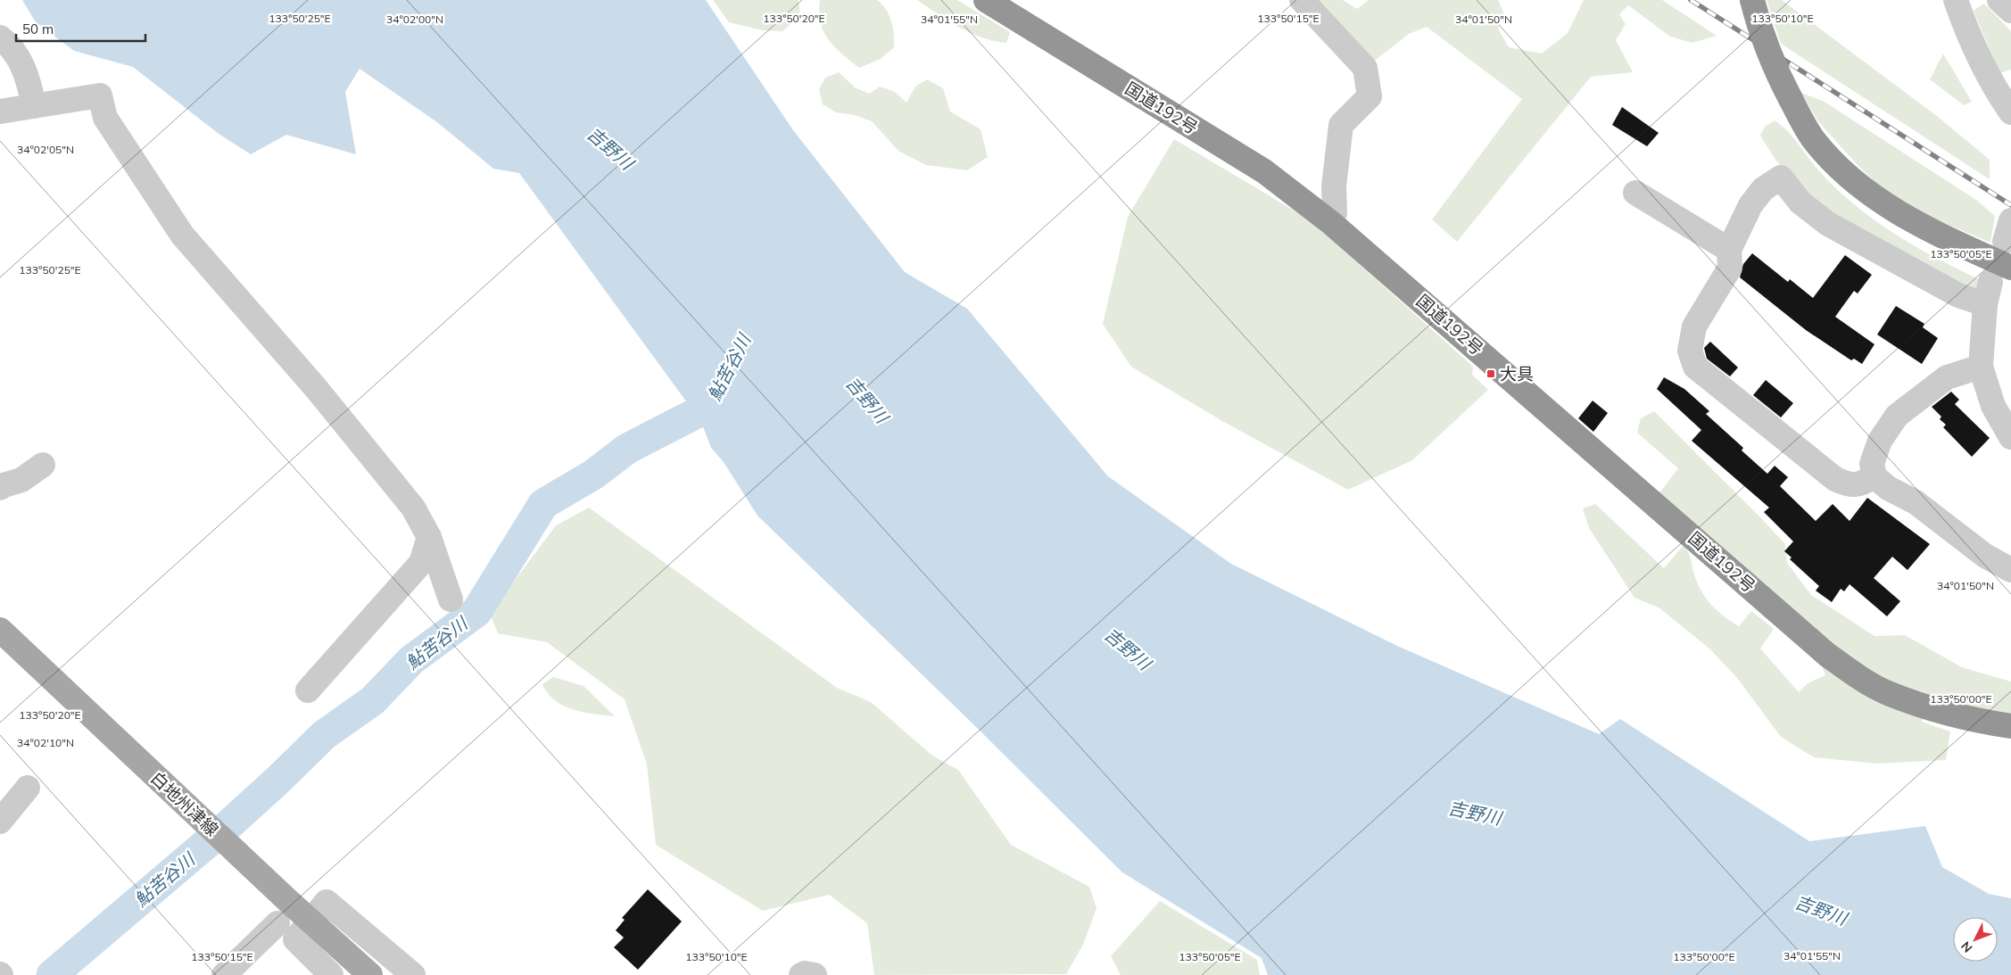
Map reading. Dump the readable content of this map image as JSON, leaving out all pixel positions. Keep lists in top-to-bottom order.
{
  "streets": {
    "highway": ["国道192号"],
    "main road": ["白地州津線"]
  },
  "water": ["吉野川", "鮎苦谷川"],
  "places": {
    "transit": ["大具"]
  },
  "scale_bar": "50 m",
  "north": "bottom left",
  "coordinates": [
    "133°50'25\"E",
    "133°50'20\"E",
    "133°50'15\"E",
    "133°50'10\"E",
    "34°01'50\"N",
    "34°02'00\"N",
    "34°01'55\"N",
    "34°02'05\"N",
    "133°50'05\"E",
    "133°50'00\"E",
    "34°02'10\"N"
  ]
}
